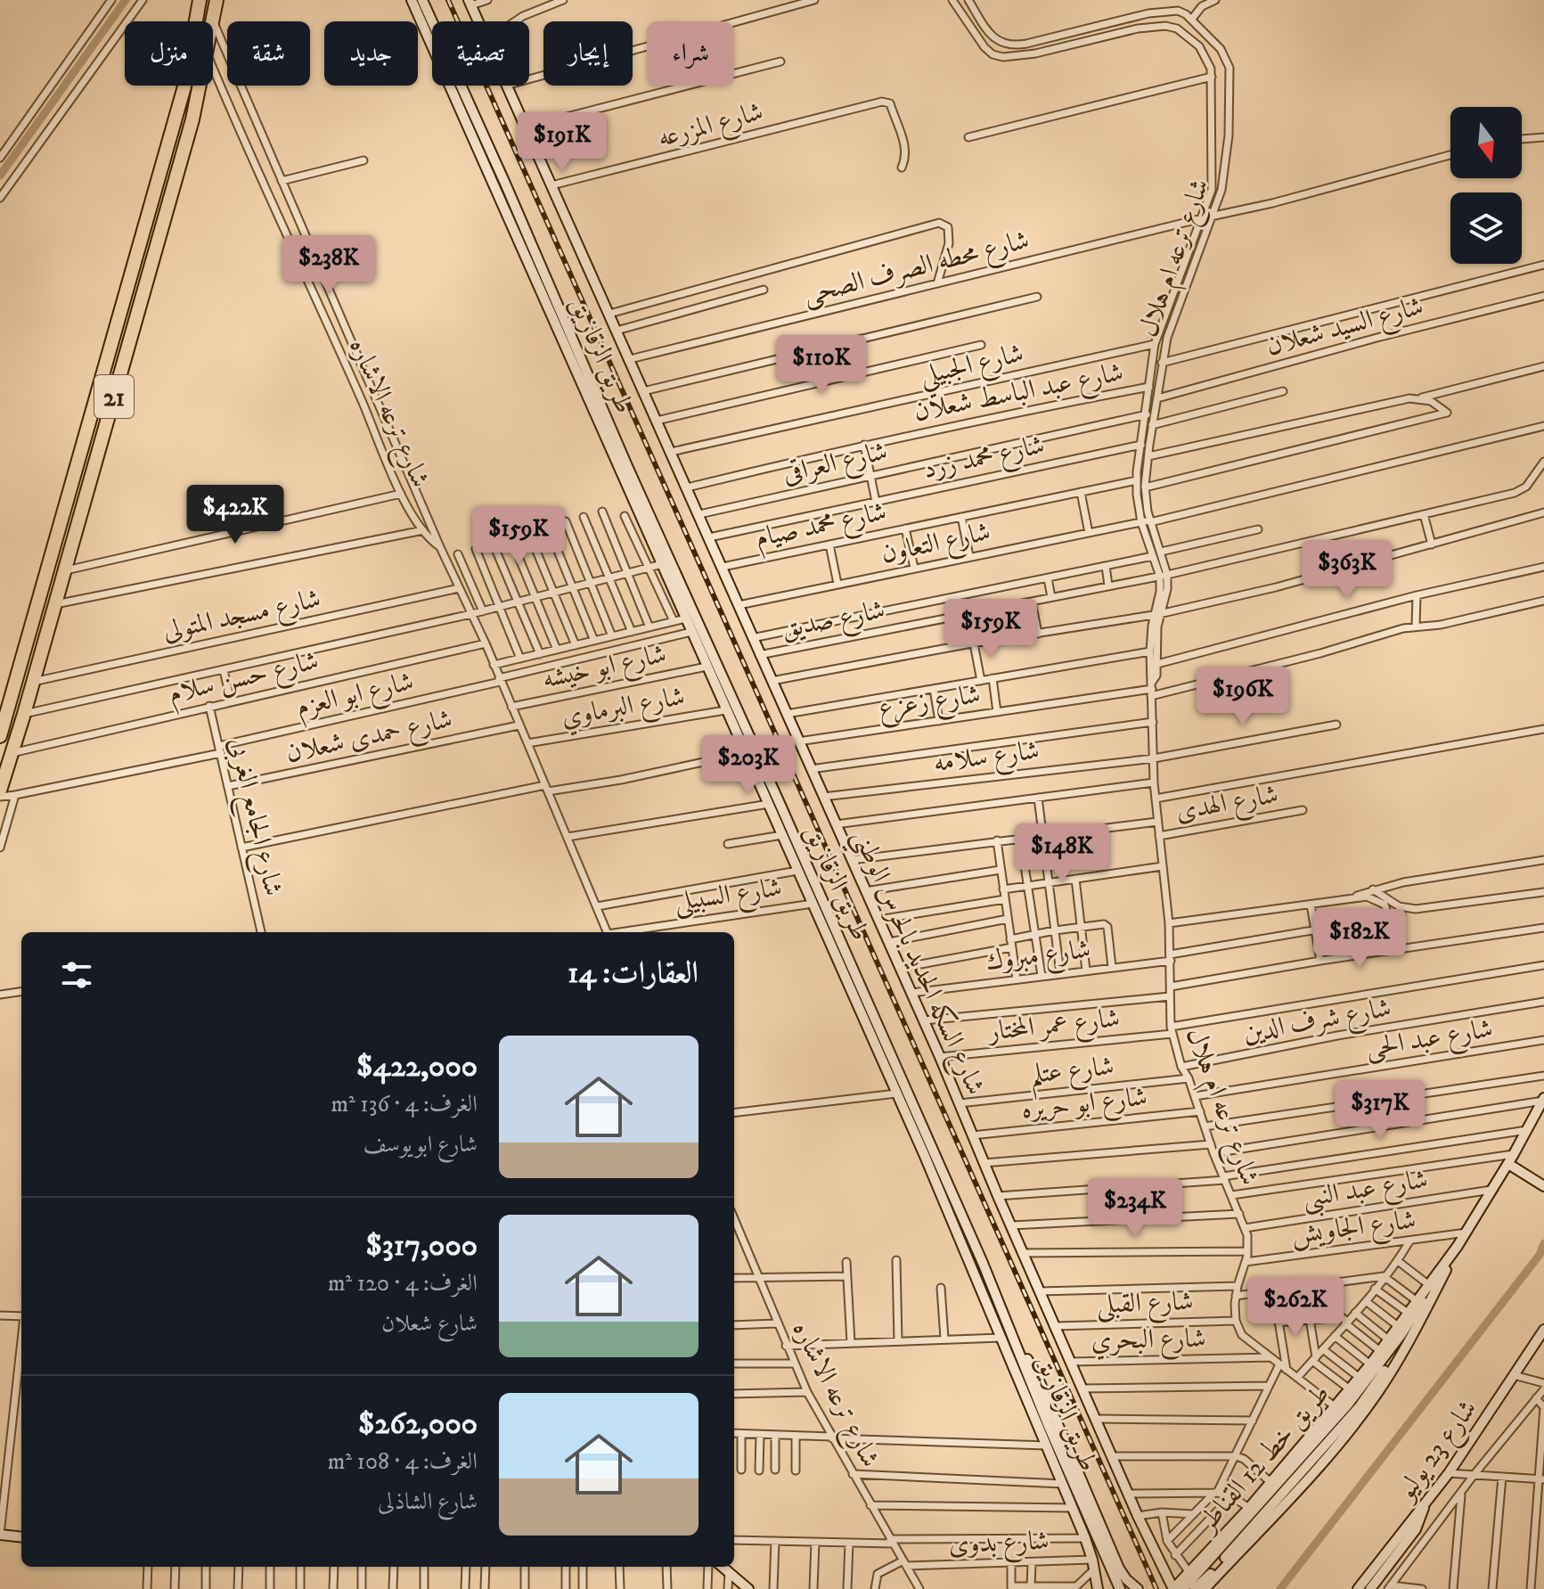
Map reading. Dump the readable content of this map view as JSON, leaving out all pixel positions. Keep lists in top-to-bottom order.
{
  "streets": {
    "highway": ["21"],
    "main road": [
      "طريق الزقازيق",
      "شارع السكه الحديد بالحرس الوطني",
      "شارع 23 يوليو",
      "طريق خط 12 القناطر"
    ],
    "street": [
      "شارع المزرعه",
      "شارع ترعه ام هلال",
      "شارع محطه الصرف الصحى",
      "شارع السيد شعلان",
      "شارع الجبيلي",
      "شارع عبد الباسط شعلان",
      "شارع ترعه الاشاره",
      "شارع محمد زرد",
      "شارع العراقى",
      "شارع محمد صيام",
      "شارع التعاون",
      "شارع مسجد المتولى",
      "شارع صديق",
      "شارع ابو خيشه",
      "شارع حسن سلام",
      "شارع ابو العزم",
      "شارع زعزع",
      "شارع البرماوي",
      "شارع حمدى شعلان",
      "شارع سلامه",
      "شارع الهدى",
      "شارع الجامع الغربى",
      "شارع السبيلى",
      "شارع مبروك",
      "شارع شرف الدين",
      "شارع عمر المختار",
      "شارع عبد الحى",
      "شارع عتلم",
      "شارع ابو حريره",
      "شارع عبد النبى",
      "شارع الجاويش",
      "شارع القبلى",
      "شارع البحري",
      "شارع بدوى"
    ]
  },
  "crossings": [
    ["شارع المزرعه", "شارع السكه الحديد بالحرس الوطني"],
    ["شارع ترعه ام هلال", "شارع محطه الصرف الصحى"],
    ["شارع ترعه ام هلال", "شارع السيد شعلان"],
    ["شارع ترعه ام هلال", "شارع الجبيلي"],
    ["شارع ترعه ام هلال", "شارع عبد الباسط شعلان"],
    ["شارع ترعه ام هلال", "شارع محمد زرد"],
    ["شارع ترعه ام هلال", "شارع العراقى"],
    ["شارع ترعه ام هلال", "شارع محمد صيام"],
    ["شارع ترعه ام هلال", "شارع التعاون"],
    ["شارع ترعه ام هلال", "شارع صديق"],
    ["شارع ترعه ام هلال", "شارع زعزع"],
    ["شارع ترعه ام هلال", "شارع سلامه"],
    ["شارع ترعه ام هلال", "شارع الهدى"],
    ["شارع ترعه ام هلال", "شارع مبروك"],
    ["شارع ترعه ام هلال", "شارع شرف الدين"],
    ["شارع ترعه ام هلال", "شارع عمر المختار"],
    ["شارع ترعه ام هلال", "شارع عبد الحى"],
    ["شارع ترعه ام هلال", "شارع عتلم"],
    ["شارع ترعه ام هلال", "شارع ابو حريره"],
    ["شارع ترعه ام هلال", "شارع عبد النبى"],
    ["شارع ترعه ام هلال", "شارع الجاويش"],
    ["شارع ترعه ام هلال", "شارع القبلى"],
    ["شارع محطه الصرف الصحى", "شارع السكه الحديد بالحرس الوطني"],
    ["طريق الزقازيق", "شارع ابو خيشه"],
    ["طريق الزقازيق", "شارع ابو العزم"],
    ["طريق الزقازيق", "شارع البرماوي"],
    ["طريق الزقازيق", "شارع السبيلى"],
    ["طريق الزقازيق", "شارع بدوى"],
    ["شارع الجبيلي", "شارع السكه الحديد بالحرس الوطني"],
    ["شارع عبد الباسط شعلان", "شارع السكه الحديد بالحرس الوطني"],
    ["21", "شارع ترعه الاشاره"],
    ["21", "شارع مسجد المتولى"],
    ["21", "شارع حسن سلام"],
    ["شارع ترعه الاشاره", "شارع مسجد المتولى"],
    ["شارع ترعه الاشاره", "شارع ابو خيشه"],
    ["شارع ترعه الاشاره", "شارع حسن سلام"],
    ["شارع ترعه الاشاره", "شارع ابو العزم"],
    ["شارع ترعه الاشاره", "شارع البرماوي"],
    ["شارع ترعه الاشاره", "شارع حمدى شعلان"],
    ["شارع ترعه الاشاره", "شارع بدوى"],
    ["شارع محمد زرد", "شارع السكه الحديد بالحرس الوطني"],
    ["شارع العراقى", "شارع السكه الحديد بالحرس الوطني"],
    ["شارع محمد صيام", "شارع السكه الحديد بالحرس الوطني"],
    ["شارع التعاون", "شارع السكه الحديد بالحرس الوطني"],
    ["شارع صديق", "شارع السكه الحديد بالحرس الوطني"],
    ["شارع حسن سلام", "شارع الجامع الغربى"],
    ["شارع ابو العزم", "شارع الجامع الغربى"],
    ["شارع زعزع", "شارع السكه الحديد بالحرس الوطني"],
    ["شارع حمدى شعلان", "شارع الجامع الغربى"],
    ["شارع سلامه", "شارع السكه الحديد بالحرس الوطني"],
    ["شارع مبروك", "شارع السكه الحديد بالحرس الوطني"],
    ["شارع السكه الحديد بالحرس الوطني", "شارع عمر المختار"],
    ["شارع السكه الحديد بالحرس الوطني", "شارع عتلم"],
    ["شارع السكه الحديد بالحرس الوطني", "شارع ابو حريره"],
    ["شارع السكه الحديد بالحرس الوطني", "شارع القبلى"],
    ["شارع السكه الحديد بالحرس الوطني", "شارع البحري"],
    ["شارع السكه الحديد بالحرس الوطني", "طريق خط 12 القناطر"],
    ["شارع عبد النبى", "طريق خط 12 القناطر"],
    ["شارع الجاويش", "طريق خط 12 القناطر"]
  ],
  "north": "bottom",
  "page": {
    "chip": [
      "شراء",
      "إيجار",
      "تصفية",
      "جديد",
      "شقة",
      "منزل"
    ],
    "price": [
      "$191K",
      "$238K",
      "$110K",
      "$422K",
      "$159K",
      "$363K",
      "$159K",
      "$196K",
      "$203K",
      "$148K",
      "$182K",
      "$317K",
      "$234K",
      "$262K"
    ],
    "heading": "العقارات: 14",
    "list": [
      {
        "name": "$422,000",
        "note": "الغرف: 4 · 136 m² · شارع ابويوسف"
      },
      {
        "name": "$317,000",
        "note": "الغرف: 4 · 120 m² · شارع شعلان"
      },
      {
        "name": "$262,000",
        "note": "الغرف: 4 · 108 m² · شارع الشاذلى"
      }
    ]
  }
}
